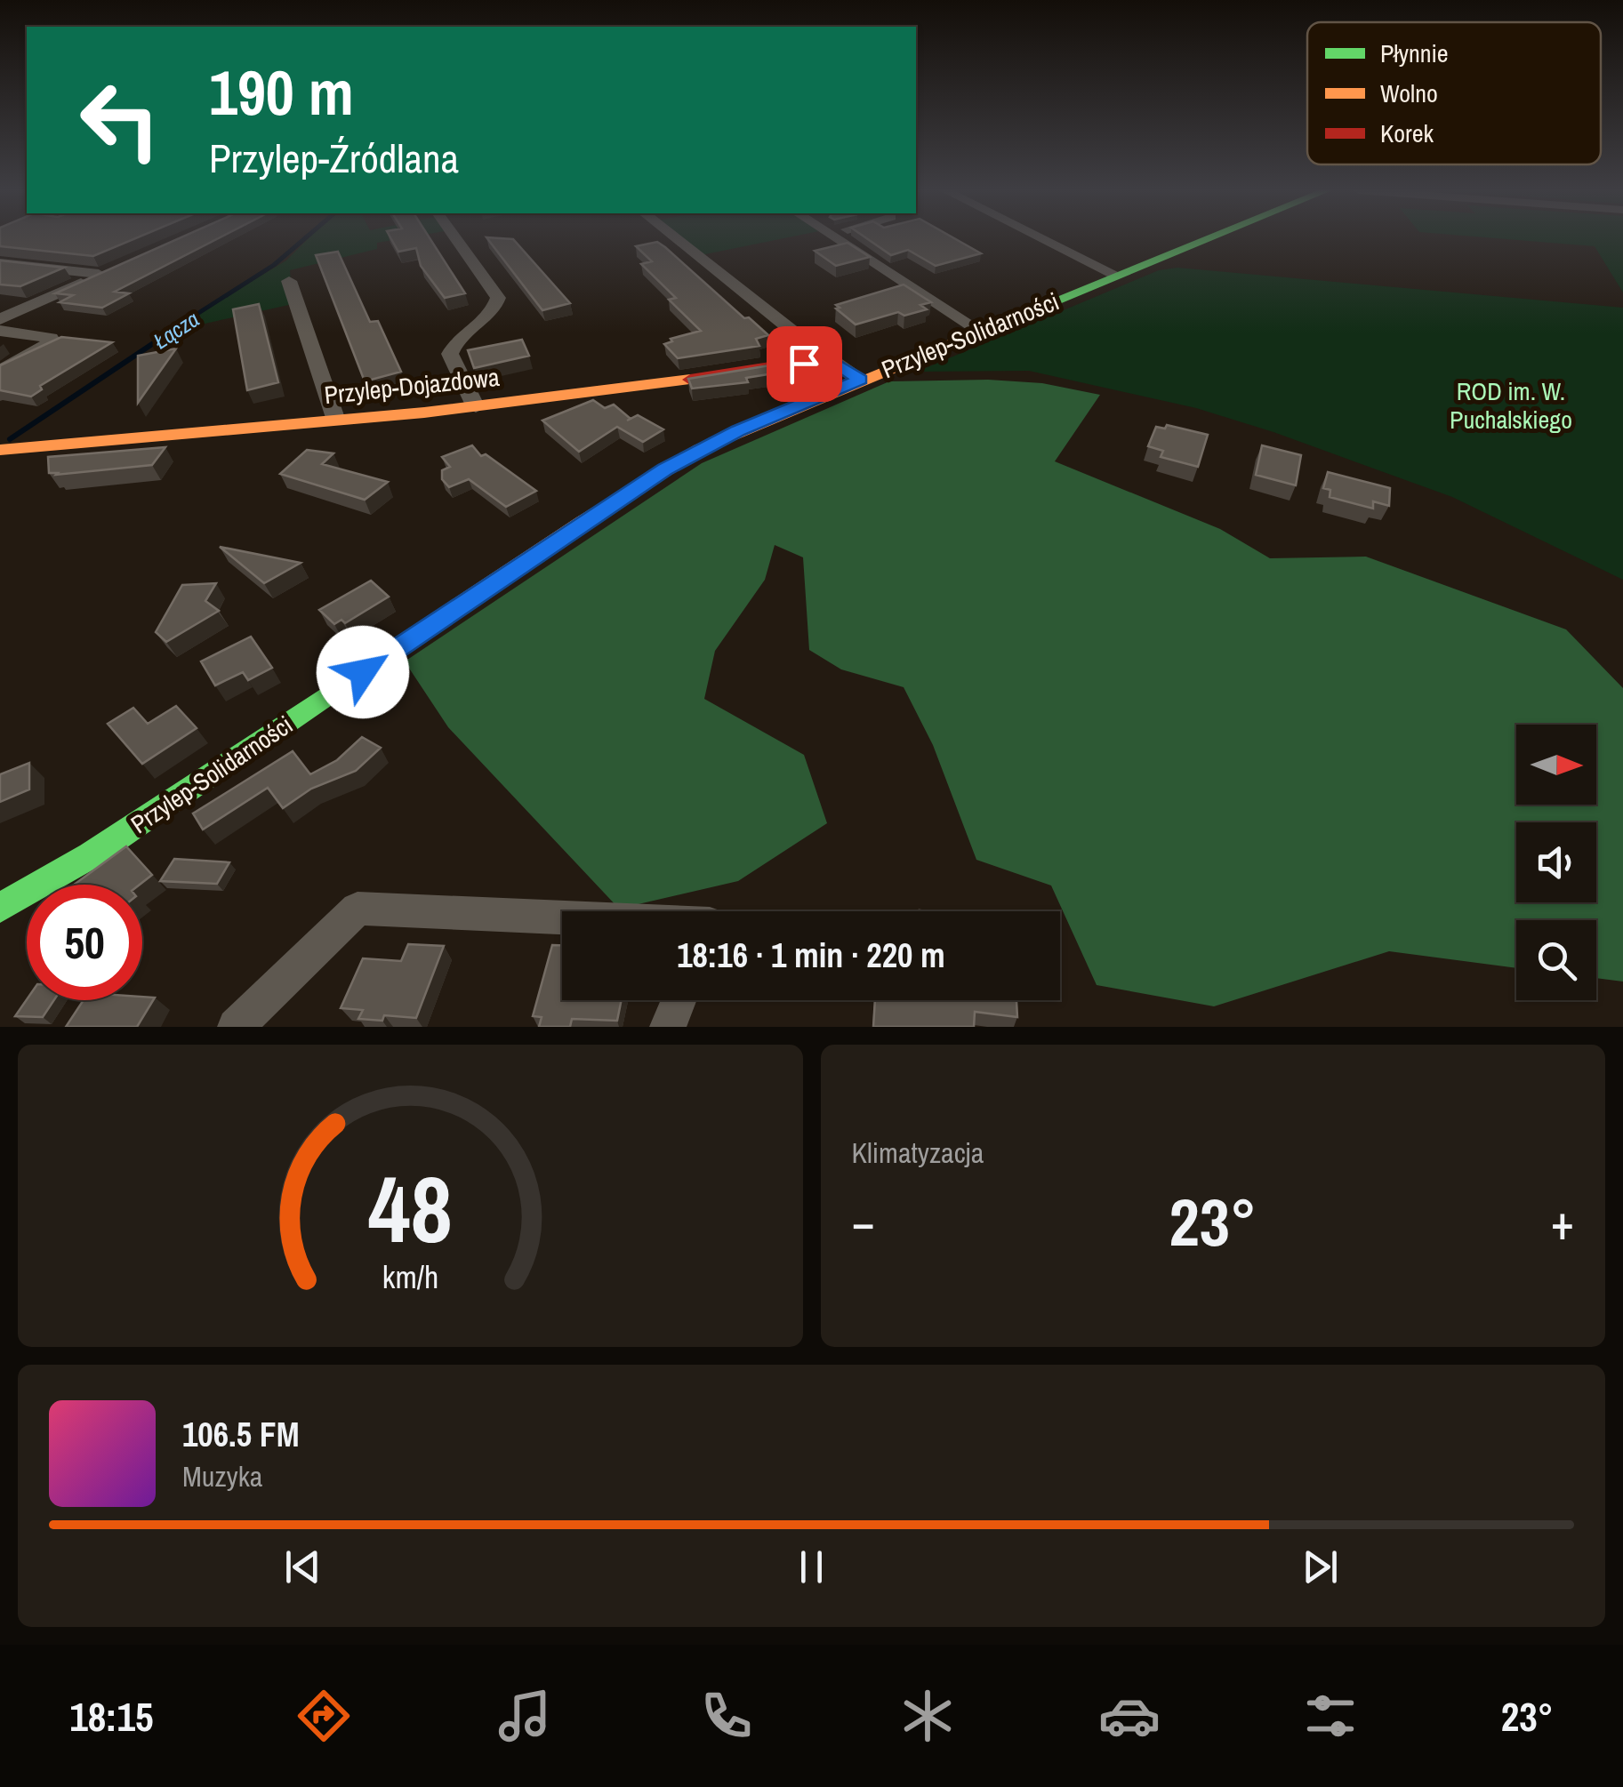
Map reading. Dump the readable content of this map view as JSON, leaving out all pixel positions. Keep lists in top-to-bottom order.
{
  "streets": {
    "main road": ["Przylep-Solidarności", "Przylep-Dojazdowa"]
  },
  "water": ["Łącza"],
  "parks": ["ROD im. W. Puchalskiego"],
  "legend": ["Płynnie", "Wolno", "Korek"],
  "north": "right",
  "page": {
    "turn": ["190 m", "Przylep-Źródlana"],
    "limit": "50",
    "trip": "18:16 · 1 min · 220 m",
    "tile": "Klimatyzacja",
    "heat": ["−", "23°", "+"],
    "song": ["106.5 FM", "Muzyka"],
    "tabs": ["18:15", "23°"],
    "gauge": ["48", "km/h"]
  }
}
